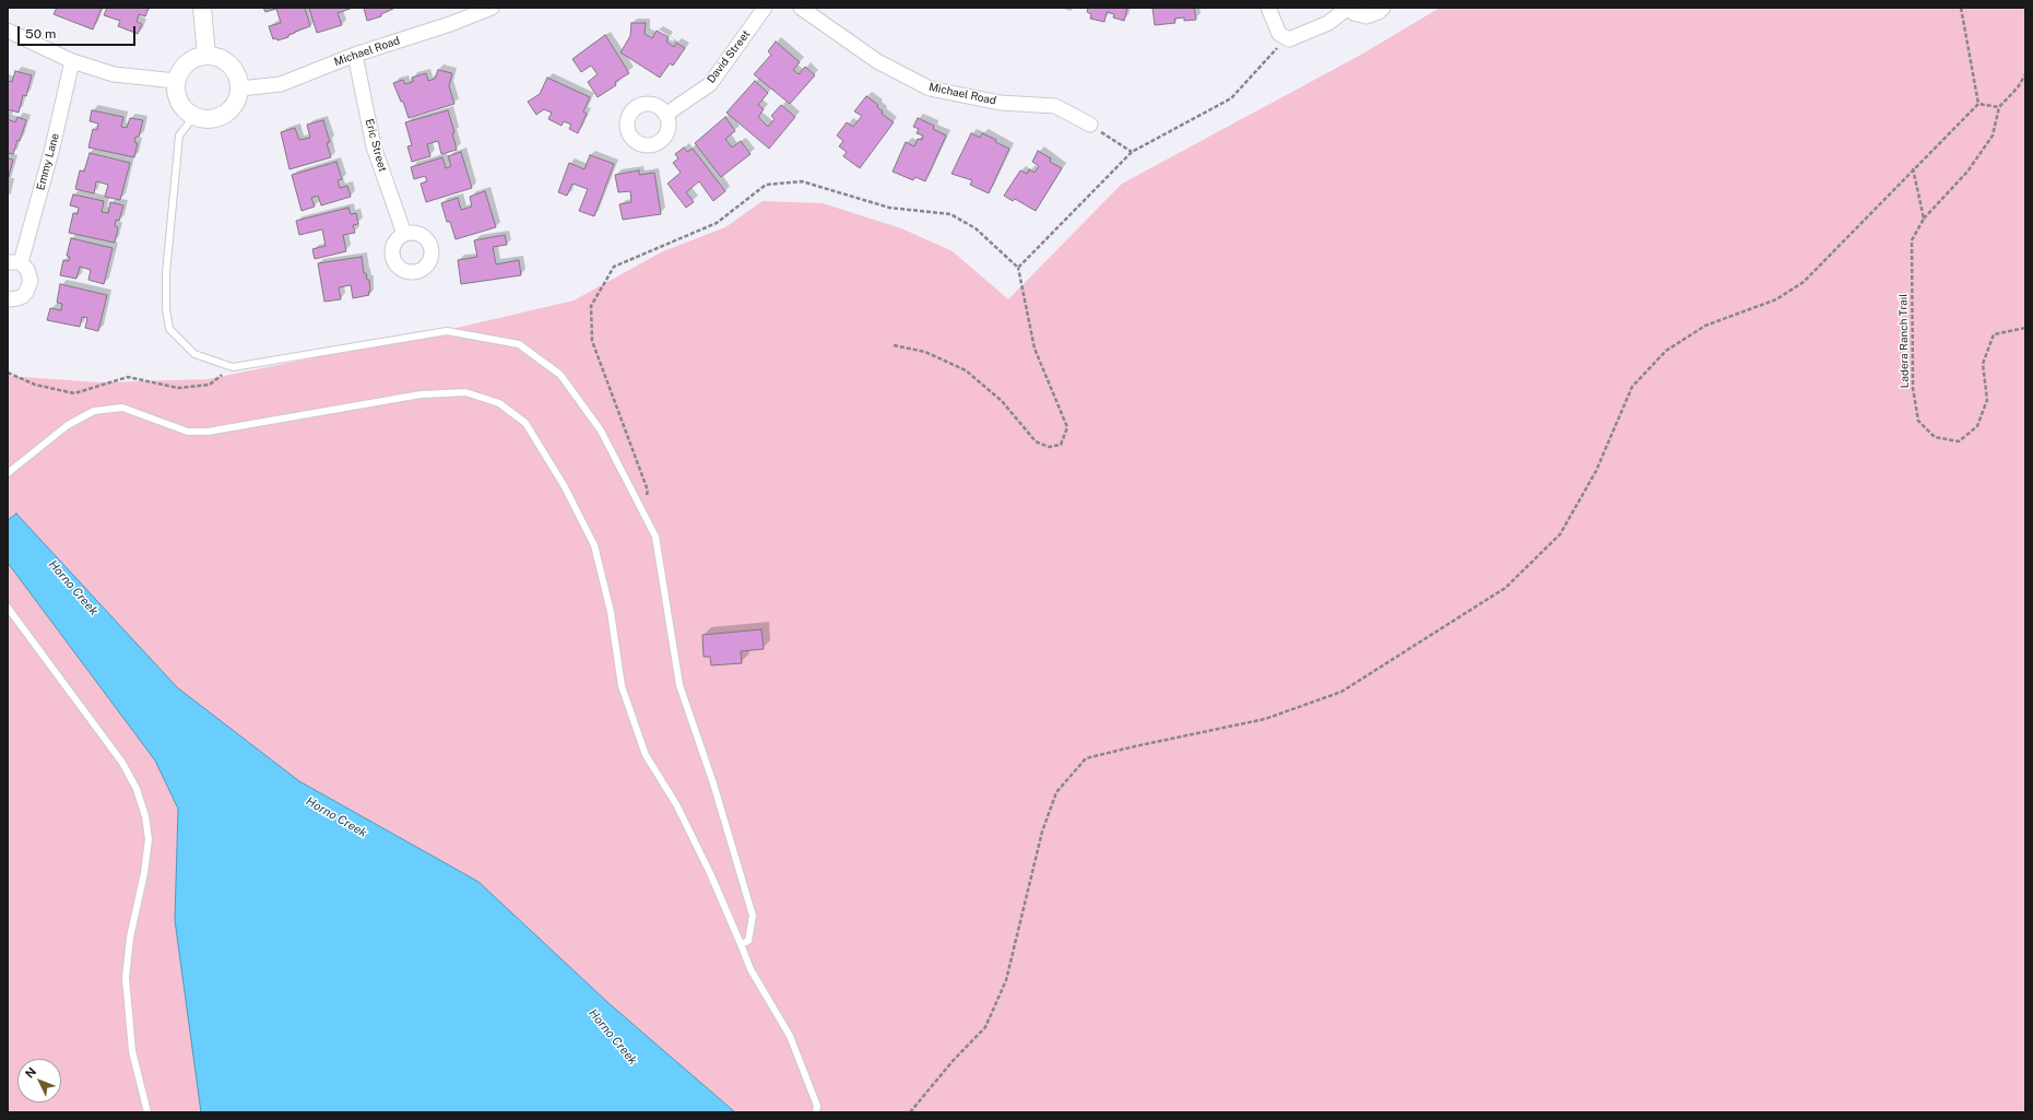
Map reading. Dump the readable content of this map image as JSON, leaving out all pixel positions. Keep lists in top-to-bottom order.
{
  "streets": {
    "street": [
      "Michael Road",
      "David Street",
      "Eric Street",
      "Emmy Lane"
    ],
    "path": ["Ladera Ranch Trail"]
  },
  "crossings": [
    ["Michael Road", "Eric Street"]
  ],
  "water": ["Horno Creek"],
  "scale_bar": "50 m",
  "north": "top left"
}
